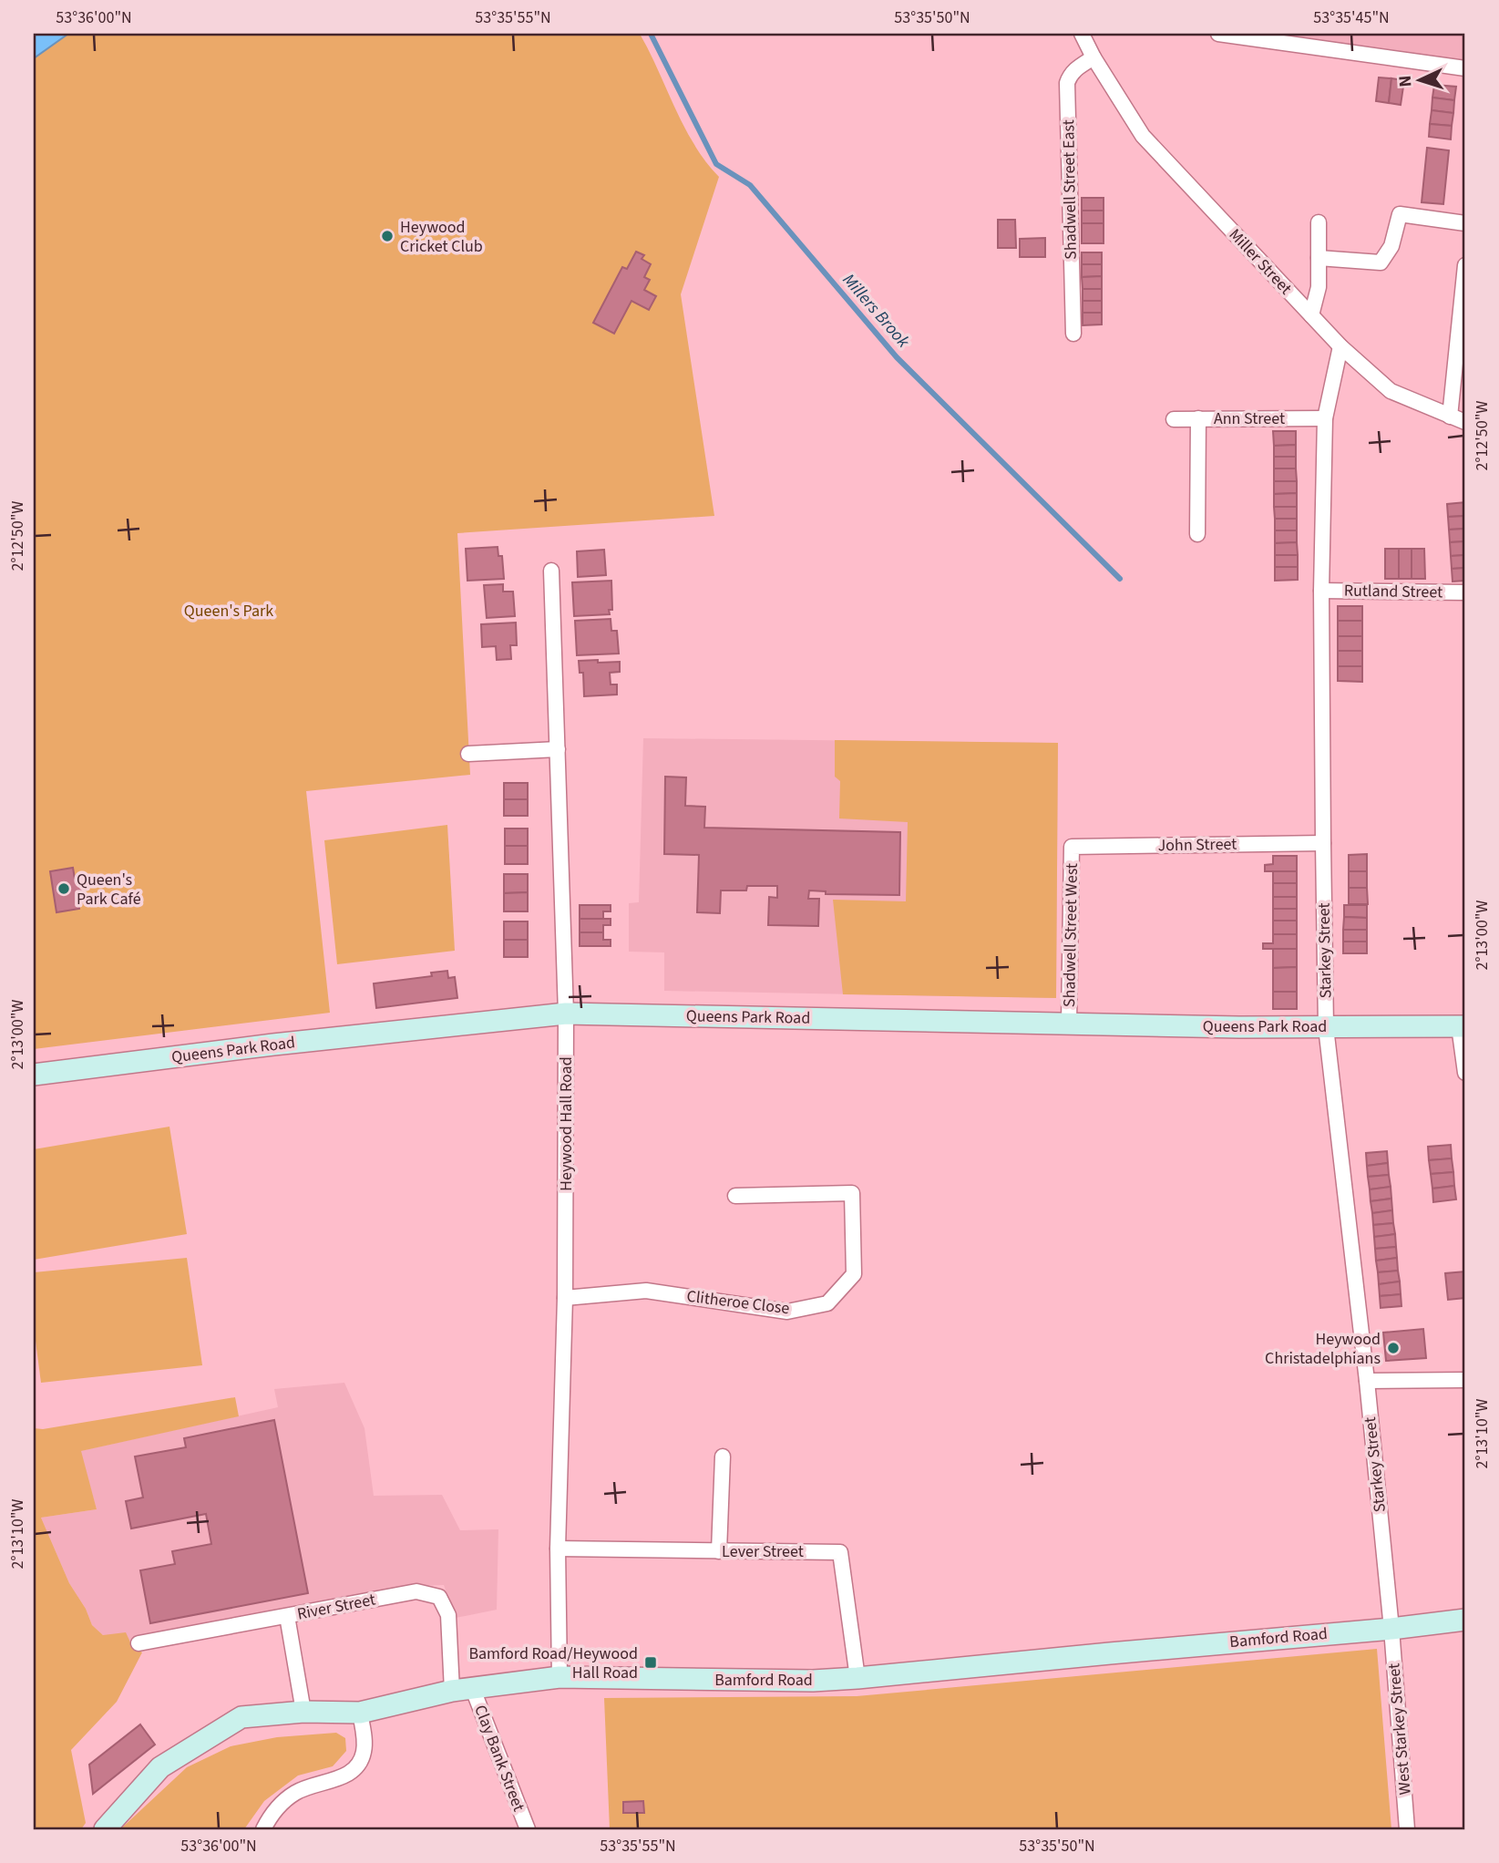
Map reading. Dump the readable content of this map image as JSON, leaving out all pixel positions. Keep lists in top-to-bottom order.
{
  "streets": {
    "street": [
      "Shadwell Street East",
      "Miller Street",
      "Ann Street",
      "Rutland Street",
      "John Street",
      "Shadwell Street West",
      "Starkey Street",
      "Queens Park Road",
      "Heywood Hall Road",
      "Clitheroe Close",
      "Lever Street",
      "River Street",
      "Bamford Road",
      "West Starkey Street",
      "Clay Bank Street"
    ]
  },
  "crossings": [
    ["Shadwell Street East", "Miller Street"],
    ["Miller Street", "Starkey Street"],
    ["Ann Street", "Starkey Street"],
    ["Rutland Street", "Starkey Street"],
    ["John Street", "Shadwell Street West"],
    ["John Street", "Starkey Street"],
    ["Shadwell Street West", "Queens Park Road"],
    ["Starkey Street", "Queens Park Road"],
    ["Starkey Street", "Bamford Road"],
    ["Starkey Street", "West Starkey Street"],
    ["Queens Park Road", "Heywood Hall Road"],
    ["Heywood Hall Road", "Clitheroe Close"],
    ["Heywood Hall Road", "Lever Street"],
    ["Heywood Hall Road", "Bamford Road"],
    ["Lever Street", "Bamford Road"],
    ["River Street", "Bamford Road"],
    ["River Street", "Clay Bank Street"],
    ["Bamford Road", "West Starkey Street"],
    ["Bamford Road", "Clay Bank Street"]
  ],
  "water": ["Millers Brook"],
  "parks": ["Queen's Park"],
  "places": {
    "other": ["Heywood Cricket Club", "Queen's Park Café", "Heywood Christadelphians"],
    "transit": ["Bamford Road/Heywood Hall Road"]
  },
  "north": "left",
  "coordinates": [
    "53°36'00\"N",
    "53°35'55\"N",
    "53°35'50\"N",
    "53°35'45\"N",
    "2°12'50\"W",
    "2°13'00\"W",
    "2°13'10\"W"
  ]
}
